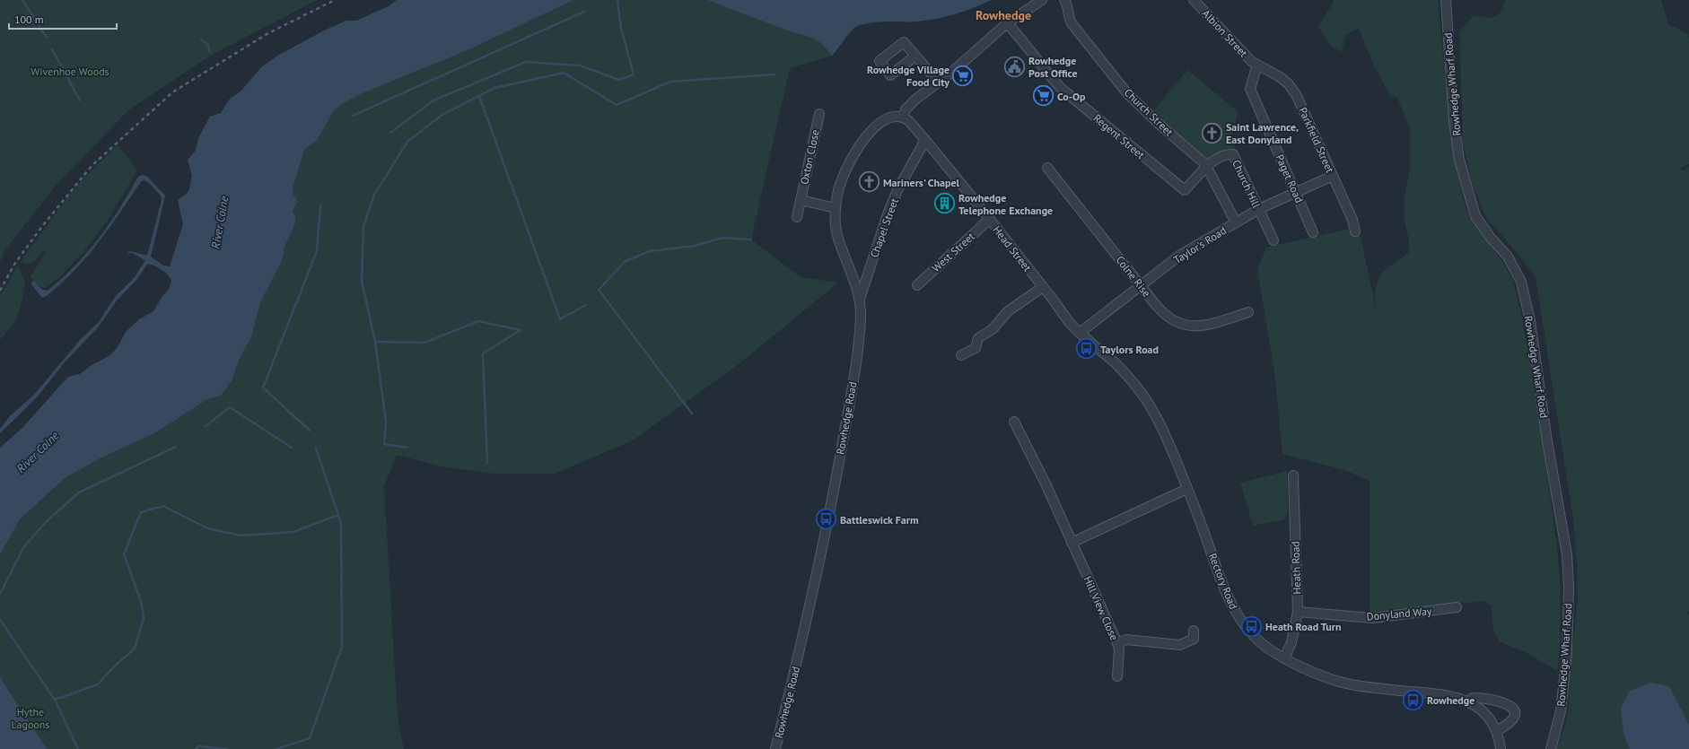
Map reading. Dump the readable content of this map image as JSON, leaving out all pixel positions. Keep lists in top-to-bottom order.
{
  "streets": {
    "street": [
      "Albion Street",
      "Rowhedge Wharf Road",
      "Church Street",
      "Regent Street",
      "Parkfield Street",
      "Oxton Close",
      "Paget Road",
      "Church Hill",
      "Chapel Street",
      "Taylor's Road",
      "Head Street",
      "West Street",
      "Colne Rise",
      "Rowhedge Road",
      "Heath Road",
      "Rectory Road",
      "Hill View Close",
      "Donyland Way"
    ]
  },
  "crossings": [
    ["Albion Street", "Parkfield Street"],
    ["Albion Street", "Paget Road"],
    ["Church Street", "Regent Street"],
    ["Church Street", "Church Hill"],
    ["Church Street", "Taylor's Road"],
    ["Regent Street", "Church Hill"],
    ["Parkfield Street", "Paget Road"],
    ["Parkfield Street", "Taylor's Road"],
    ["Paget Road", "Taylor's Road"],
    ["Church Hill", "Taylor's Road"],
    ["Chapel Street", "Head Street"],
    ["Chapel Street", "Rowhedge Road"],
    ["Taylor's Road", "Head Street"],
    ["Taylor's Road", "Colne Rise"],
    ["Taylor's Road", "Rectory Road"],
    ["Head Street", "West Street"],
    ["Head Street", "Rowhedge Road"],
    ["Head Street", "Rectory Road"],
    ["Heath Road", "Rectory Road"],
    ["Heath Road", "Donyland Way"]
  ],
  "districts": ["Rowhedge"],
  "water": ["River Colne"],
  "parks": ["Wivenhoe Woods", "Hythe Lagoons"],
  "places": {
    "public building": ["Rowhedge Post Office"],
    "supermarket": ["Rowhedge Village Food City", "Co-Op"],
    "church": ["Saint Lawrence, East Donyland", "Mariners' Chapel"],
    "building": ["Rowhedge Telephone Exchange"],
    "bus stop": [
      "Taylors Road",
      "Battleswick Farm",
      "Heath Road Turn",
      "Rowhedge"
    ]
  },
  "scale_bar": "100 m"
}
